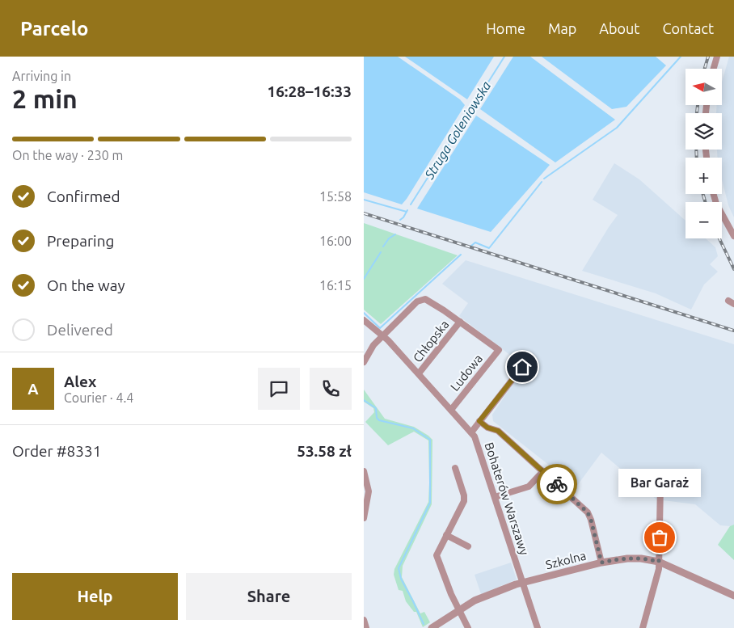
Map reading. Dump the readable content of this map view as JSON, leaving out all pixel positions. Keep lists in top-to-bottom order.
{
  "streets": {
    "street": [
      "Chłopska",
      "Ludowa",
      "Bohaterów Warszawy",
      "Szkolna"
    ]
  },
  "crossings": [
    ["Chłopska", "Ludowa"],
    ["Chłopska", "Bohaterów Warszawy"],
    ["Ludowa", "Bohaterów Warszawy"],
    ["Bohaterów Warszawy", "Szkolna"]
  ],
  "water": ["Struga Goleniowska"],
  "places": ["Bar Garaż"],
  "north": "left",
  "page": {
    "header": "Parcelo",
    "nav": [
      "Home",
      "Map",
      "About",
      "Contact"
    ],
    "heading": ["2 min", "Arriving in", "16:28–16:33"],
    "panel": [
      "Alex",
      "Courier · 4.4",
      "Order #8331",
      "53.58 zł"
    ],
    "map_buttons": ["+", "−"],
    "bar": "On the way · 230 m",
    "list": [
      ["Confirmed", "15:58"],
      ["Preparing", "16:00"],
      ["On the way", "16:15"],
      "Delivered"
    ],
    "round": "A",
    "bubble": "Bar Garaż",
    "buttons": ["Help", "Share"]
  }
}
